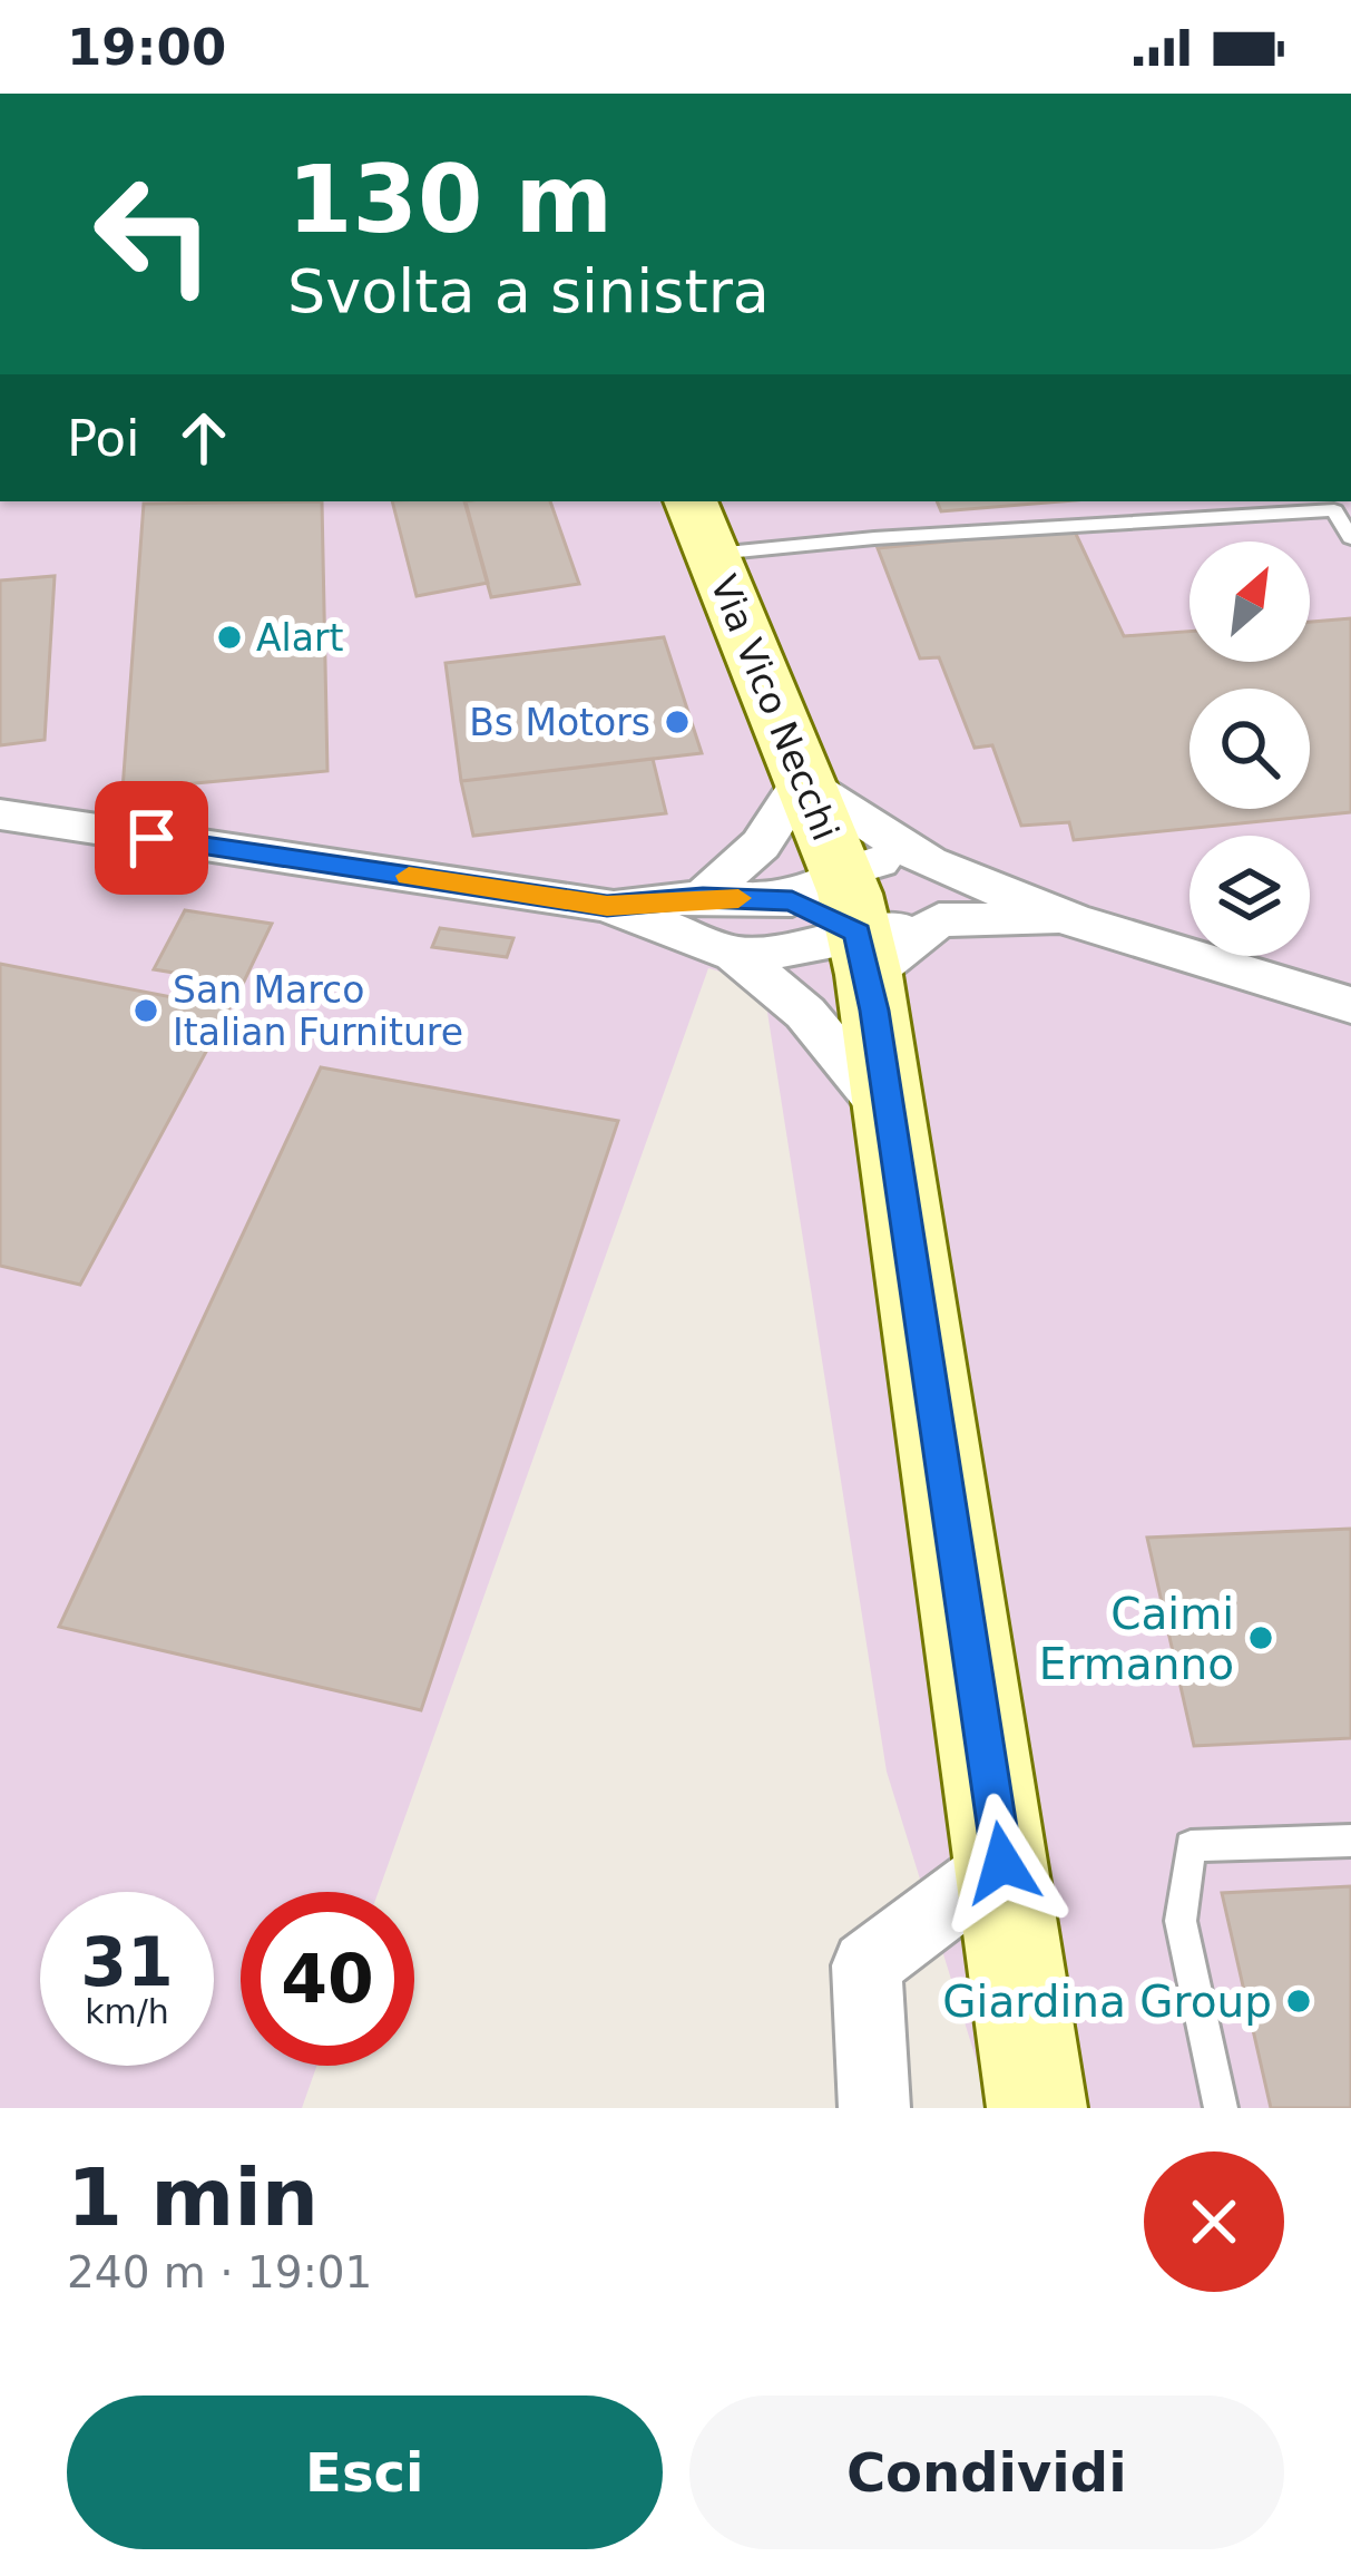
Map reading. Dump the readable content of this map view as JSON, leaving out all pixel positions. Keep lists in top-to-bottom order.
{
  "streets": {
    "street": ["Via Vico Necchi"]
  },
  "places": [
    "Alart",
    "Bs Motors",
    "San Marco Italian Furniture",
    "Caimi Ermanno",
    "Giardina Group"
  ],
  "north": "top right",
  "page": {
    "status": "19:00",
    "turn": ["130 m", "Svolta a sinistra"],
    "then": "Poi",
    "speed": "31 km/h",
    "limit": "40",
    "heading": ["1 min", "240 m · 19:01"],
    "buttons": ["Esci", "Condividi"]
  }
}
